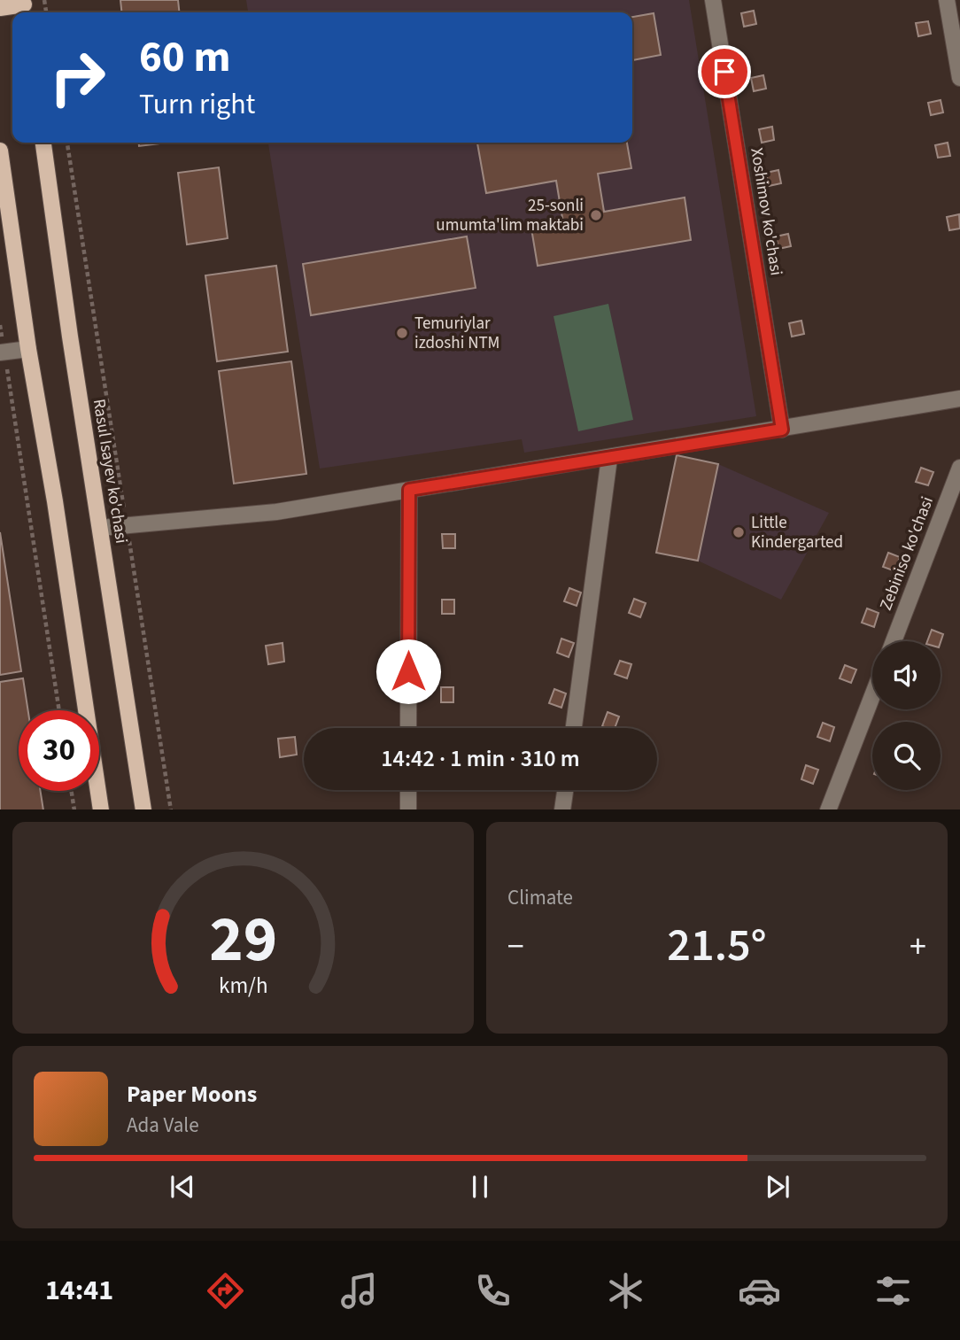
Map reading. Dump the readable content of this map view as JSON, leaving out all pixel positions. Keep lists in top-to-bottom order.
{
  "streets": {
    "main road": ["Rasul Isayev ko'chasi"],
    "street": ["Xoshimov ko'chasi", "Zebiniso ko'chasi"]
  },
  "places": ["25-sonli umumta'lim maktabi", "Temuriylar izdoshi NTM", "Little Kindergarted"],
  "page": {
    "turn": ["60 m", "Turn right"],
    "limit": "30",
    "trip": "14:42 · 1 min · 310 m",
    "tile": "Climate",
    "heat": ["−", "21.5°", "+"],
    "song": ["Paper Moons", "Ada Vale"],
    "tabs": "14:41",
    "gauge": ["29", "km/h"]
  }
}
